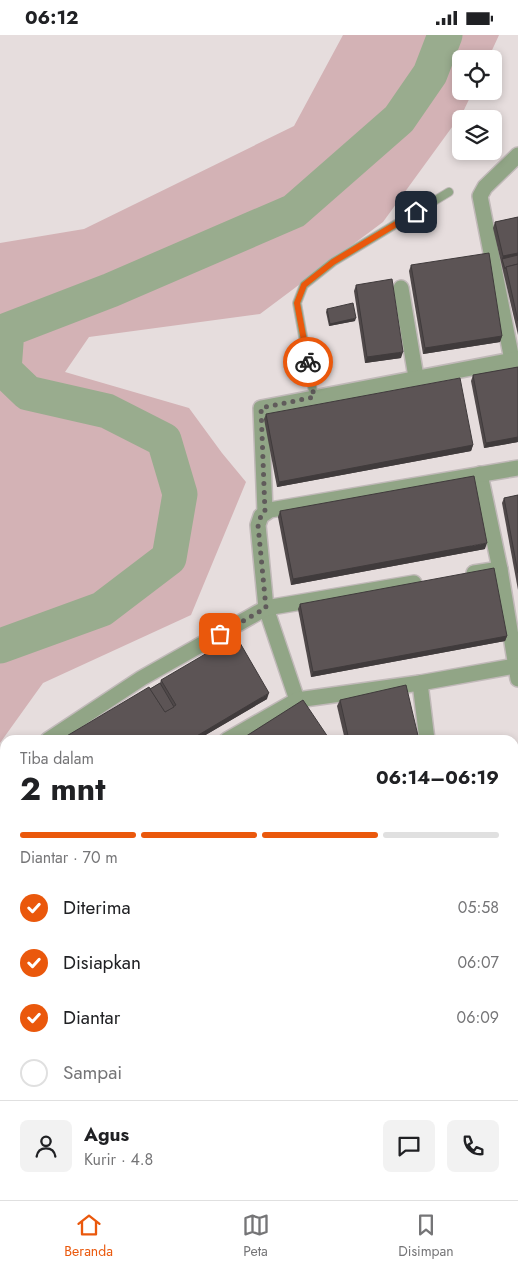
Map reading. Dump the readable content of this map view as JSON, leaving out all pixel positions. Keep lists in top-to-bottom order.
{
  "page": {
    "status": "06:12",
    "heading": ["2 mnt", "Tiba dalam", "06:14–06:19"],
    "panel": ["Agus", "Kurir · 4.8"],
    "bar": "Diantar · 70 m",
    "list": [
      ["Diterima", "05:58"],
      ["Disiapkan", "06:07"],
      ["Diantar", "06:09"],
      "Sampai"
    ],
    "tabs": ["Beranda", "Peta", "Disimpan"]
  }
}
